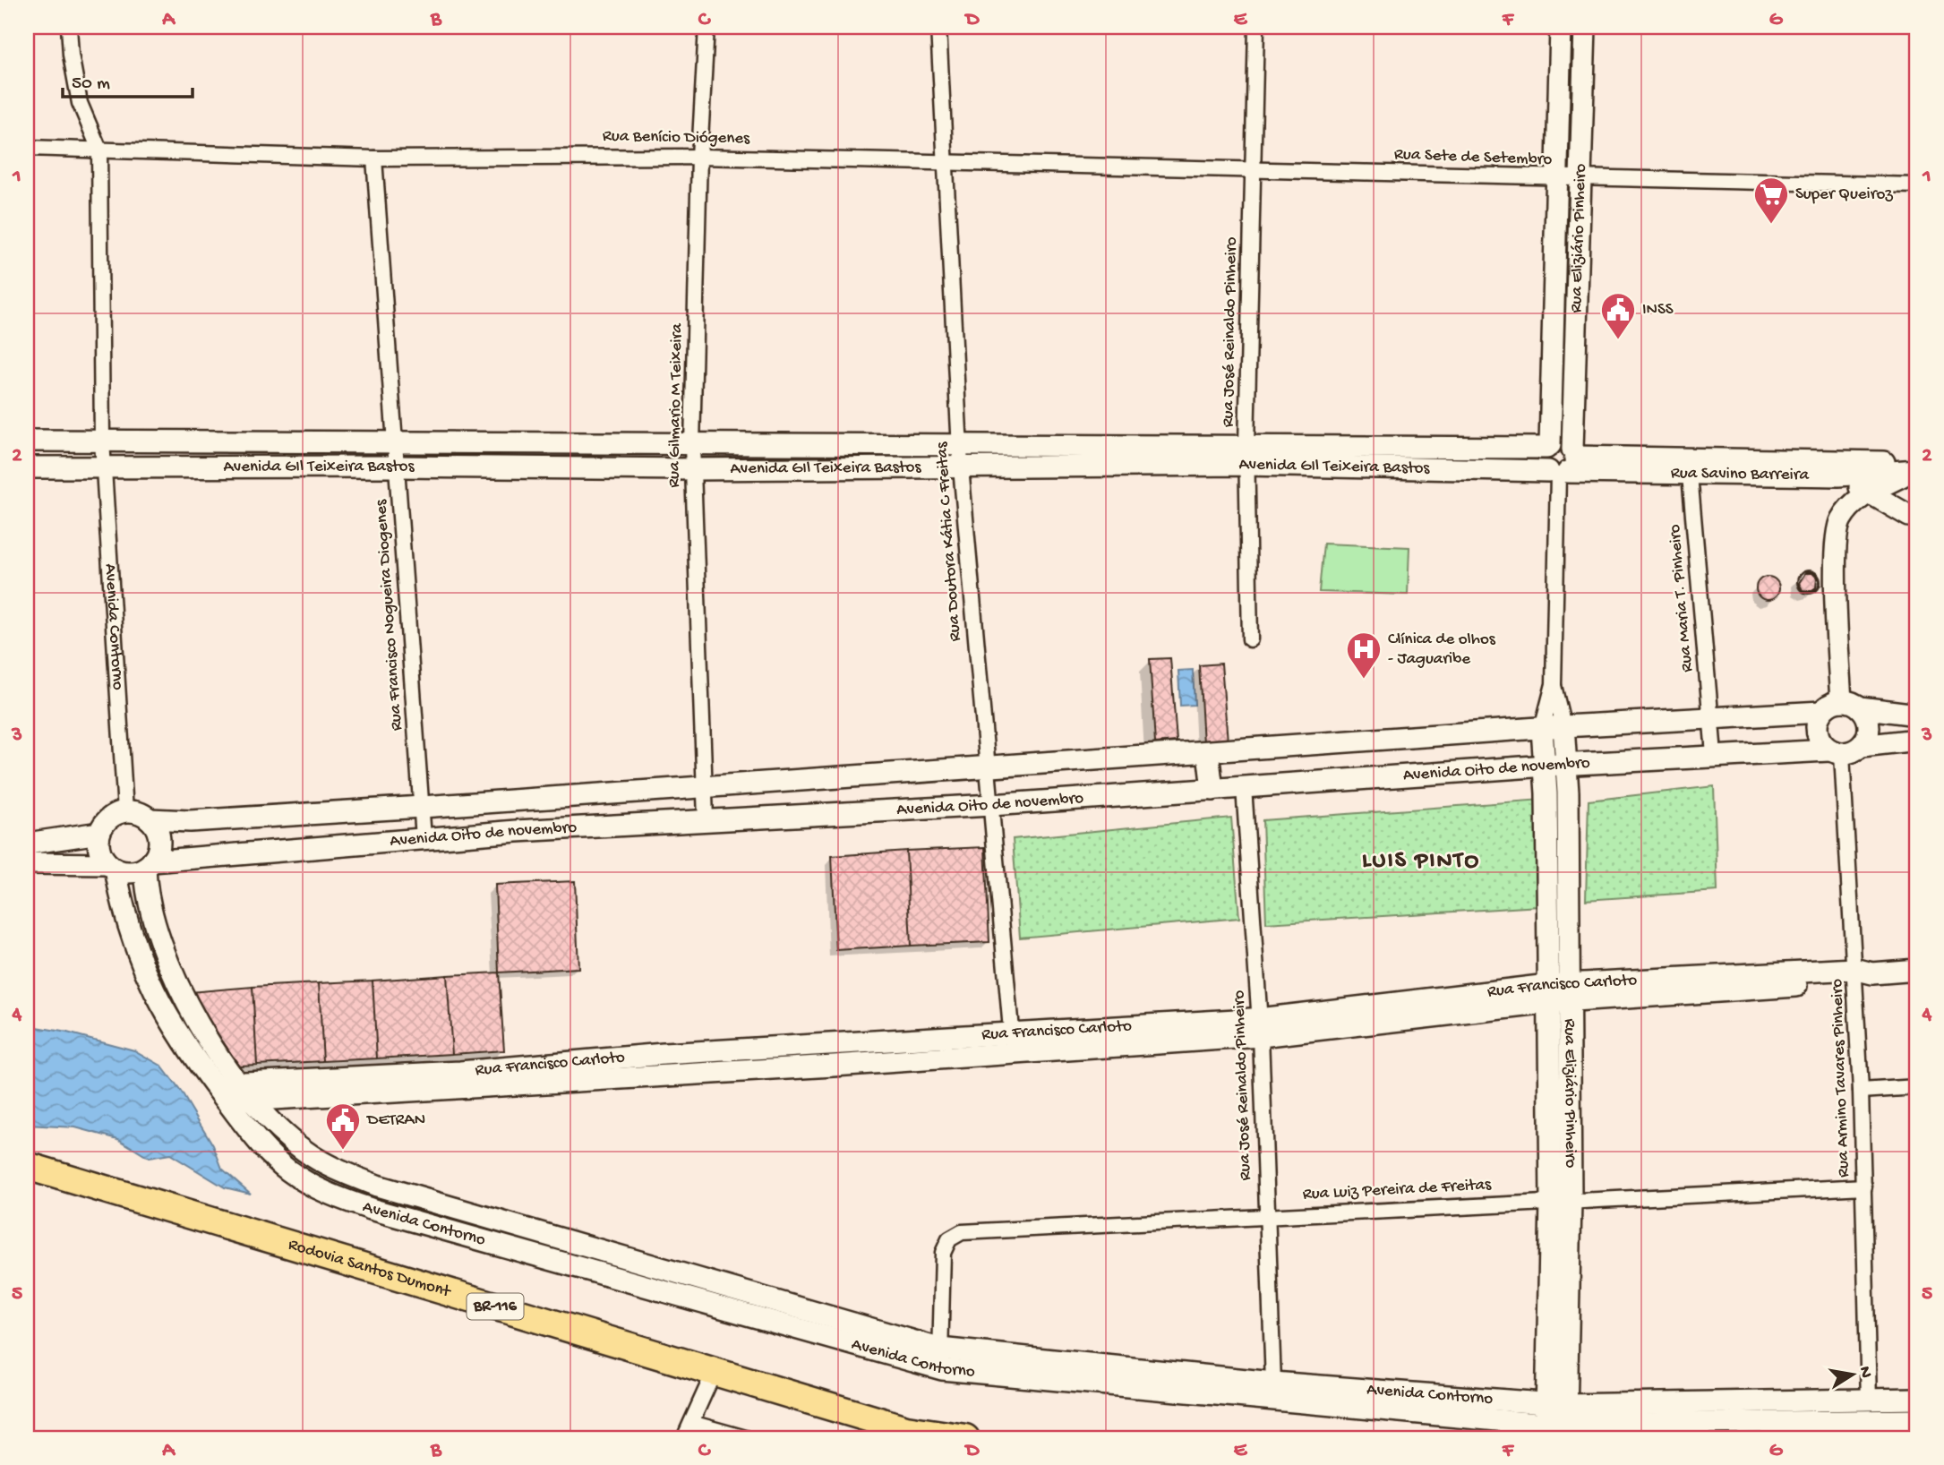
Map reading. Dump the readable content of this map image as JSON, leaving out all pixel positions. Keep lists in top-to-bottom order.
{
  "streets": {
    "highway": ["Rodovia Santos Dumont", "BR-116"],
    "street": [
      "Rua Benício Diógenes",
      "Rua Sete de Setembro",
      "Rua Eliziário Pinheiro",
      "Rua José Reinaldo Pinheiro",
      "Rua Gilmario M Teixeira",
      "Avenida GIl Teixeira Bastos",
      "Rua Savino Barreira",
      "Rua Doutora Kátia C Freitas",
      "Rua Maria T. Pinheiro",
      "Rua Francisco Nogueira Diogenes",
      "Avenida Contorno",
      "Avenida Oito de novembro",
      "Rua Francisco Carloto",
      "Rua Armino Tavares Pinheiro",
      "Rua Luiz Pereira de Freitas"
    ]
  },
  "crossings": [
    ["Rua Benício Diógenes", "Rua Sete de Setembro"],
    ["Rua Benício Diógenes", "Rua José Reinaldo Pinheiro"],
    ["Rua Benício Diógenes", "Rua Gilmario M Teixeira"],
    ["Rua Benício Diógenes", "Rua Doutora Kátia C Freitas"],
    ["Rua Benício Diógenes", "Rua Francisco Nogueira Diogenes"],
    ["Rua Benício Diógenes", "Avenida Contorno"],
    ["Rua Sete de Setembro", "Rua Eliziário Pinheiro"],
    ["Rua Sete de Setembro", "Rua José Reinaldo Pinheiro"],
    ["Rua Eliziário Pinheiro", "Avenida GIl Teixeira Bastos"],
    ["Rua Eliziário Pinheiro", "Rua Savino Barreira"],
    ["Rua Eliziário Pinheiro", "Avenida Contorno"],
    ["Rua Eliziário Pinheiro", "Avenida Oito de novembro"],
    ["Rua Eliziário Pinheiro", "Rua Francisco Carloto"],
    ["Rua Eliziário Pinheiro", "Rua Luiz Pereira de Freitas"],
    ["Rua José Reinaldo Pinheiro", "Avenida GIl Teixeira Bastos"],
    ["Rua José Reinaldo Pinheiro", "Avenida Contorno"],
    ["Rua José Reinaldo Pinheiro", "Avenida Oito de novembro"],
    ["Rua José Reinaldo Pinheiro", "Rua Francisco Carloto"],
    ["Rua José Reinaldo Pinheiro", "Rua Luiz Pereira de Freitas"],
    ["Rua Gilmario M Teixeira", "Avenida GIl Teixeira Bastos"],
    ["Rua Gilmario M Teixeira", "Avenida Oito de novembro"],
    ["Avenida GIl Teixeira Bastos", "Rua Savino Barreira"],
    ["Avenida GIl Teixeira Bastos", "Rua Doutora Kátia C Freitas"],
    ["Avenida GIl Teixeira Bastos", "Rua Francisco Nogueira Diogenes"],
    ["Avenida GIl Teixeira Bastos", "Avenida Contorno"],
    ["Rua Savino Barreira", "Rua Maria T. Pinheiro"],
    ["Rua Doutora Kátia C Freitas", "Avenida Oito de novembro"],
    ["Rua Doutora Kátia C Freitas", "Rua Francisco Carloto"],
    ["Rua Maria T. Pinheiro", "Avenida Oito de novembro"],
    ["Rua Francisco Nogueira Diogenes", "Avenida Oito de novembro"],
    ["Avenida Contorno", "Avenida Oito de novembro"],
    ["Avenida Contorno", "Rua Francisco Carloto"],
    ["Avenida Contorno", "Rua Armino Tavares Pinheiro"],
    ["Avenida Contorno", "Rua Luiz Pereira de Freitas"],
    ["Avenida Oito de novembro", "Rua Armino Tavares Pinheiro"],
    ["Rua Francisco Carloto", "Rua Armino Tavares Pinheiro"],
    ["Rua Armino Tavares Pinheiro", "Rua Luiz Pereira de Freitas"]
  ],
  "districts": ["LUIS PINTO"],
  "places": {
    "supermarket": ["Super Queiroz"],
    "public building": ["INSS", "DETRAN"],
    "hospital": ["Clínica de olhos - Jaguaribe"]
  },
  "scale_bar": "50 m",
  "north": "right",
  "grid": {
    "columns": [
      "A",
      "B",
      "C",
      "D",
      "E",
      "F",
      "G"
    ],
    "rows": [
      "1",
      "2",
      "3",
      "4",
      "5"
    ]
  }
}
